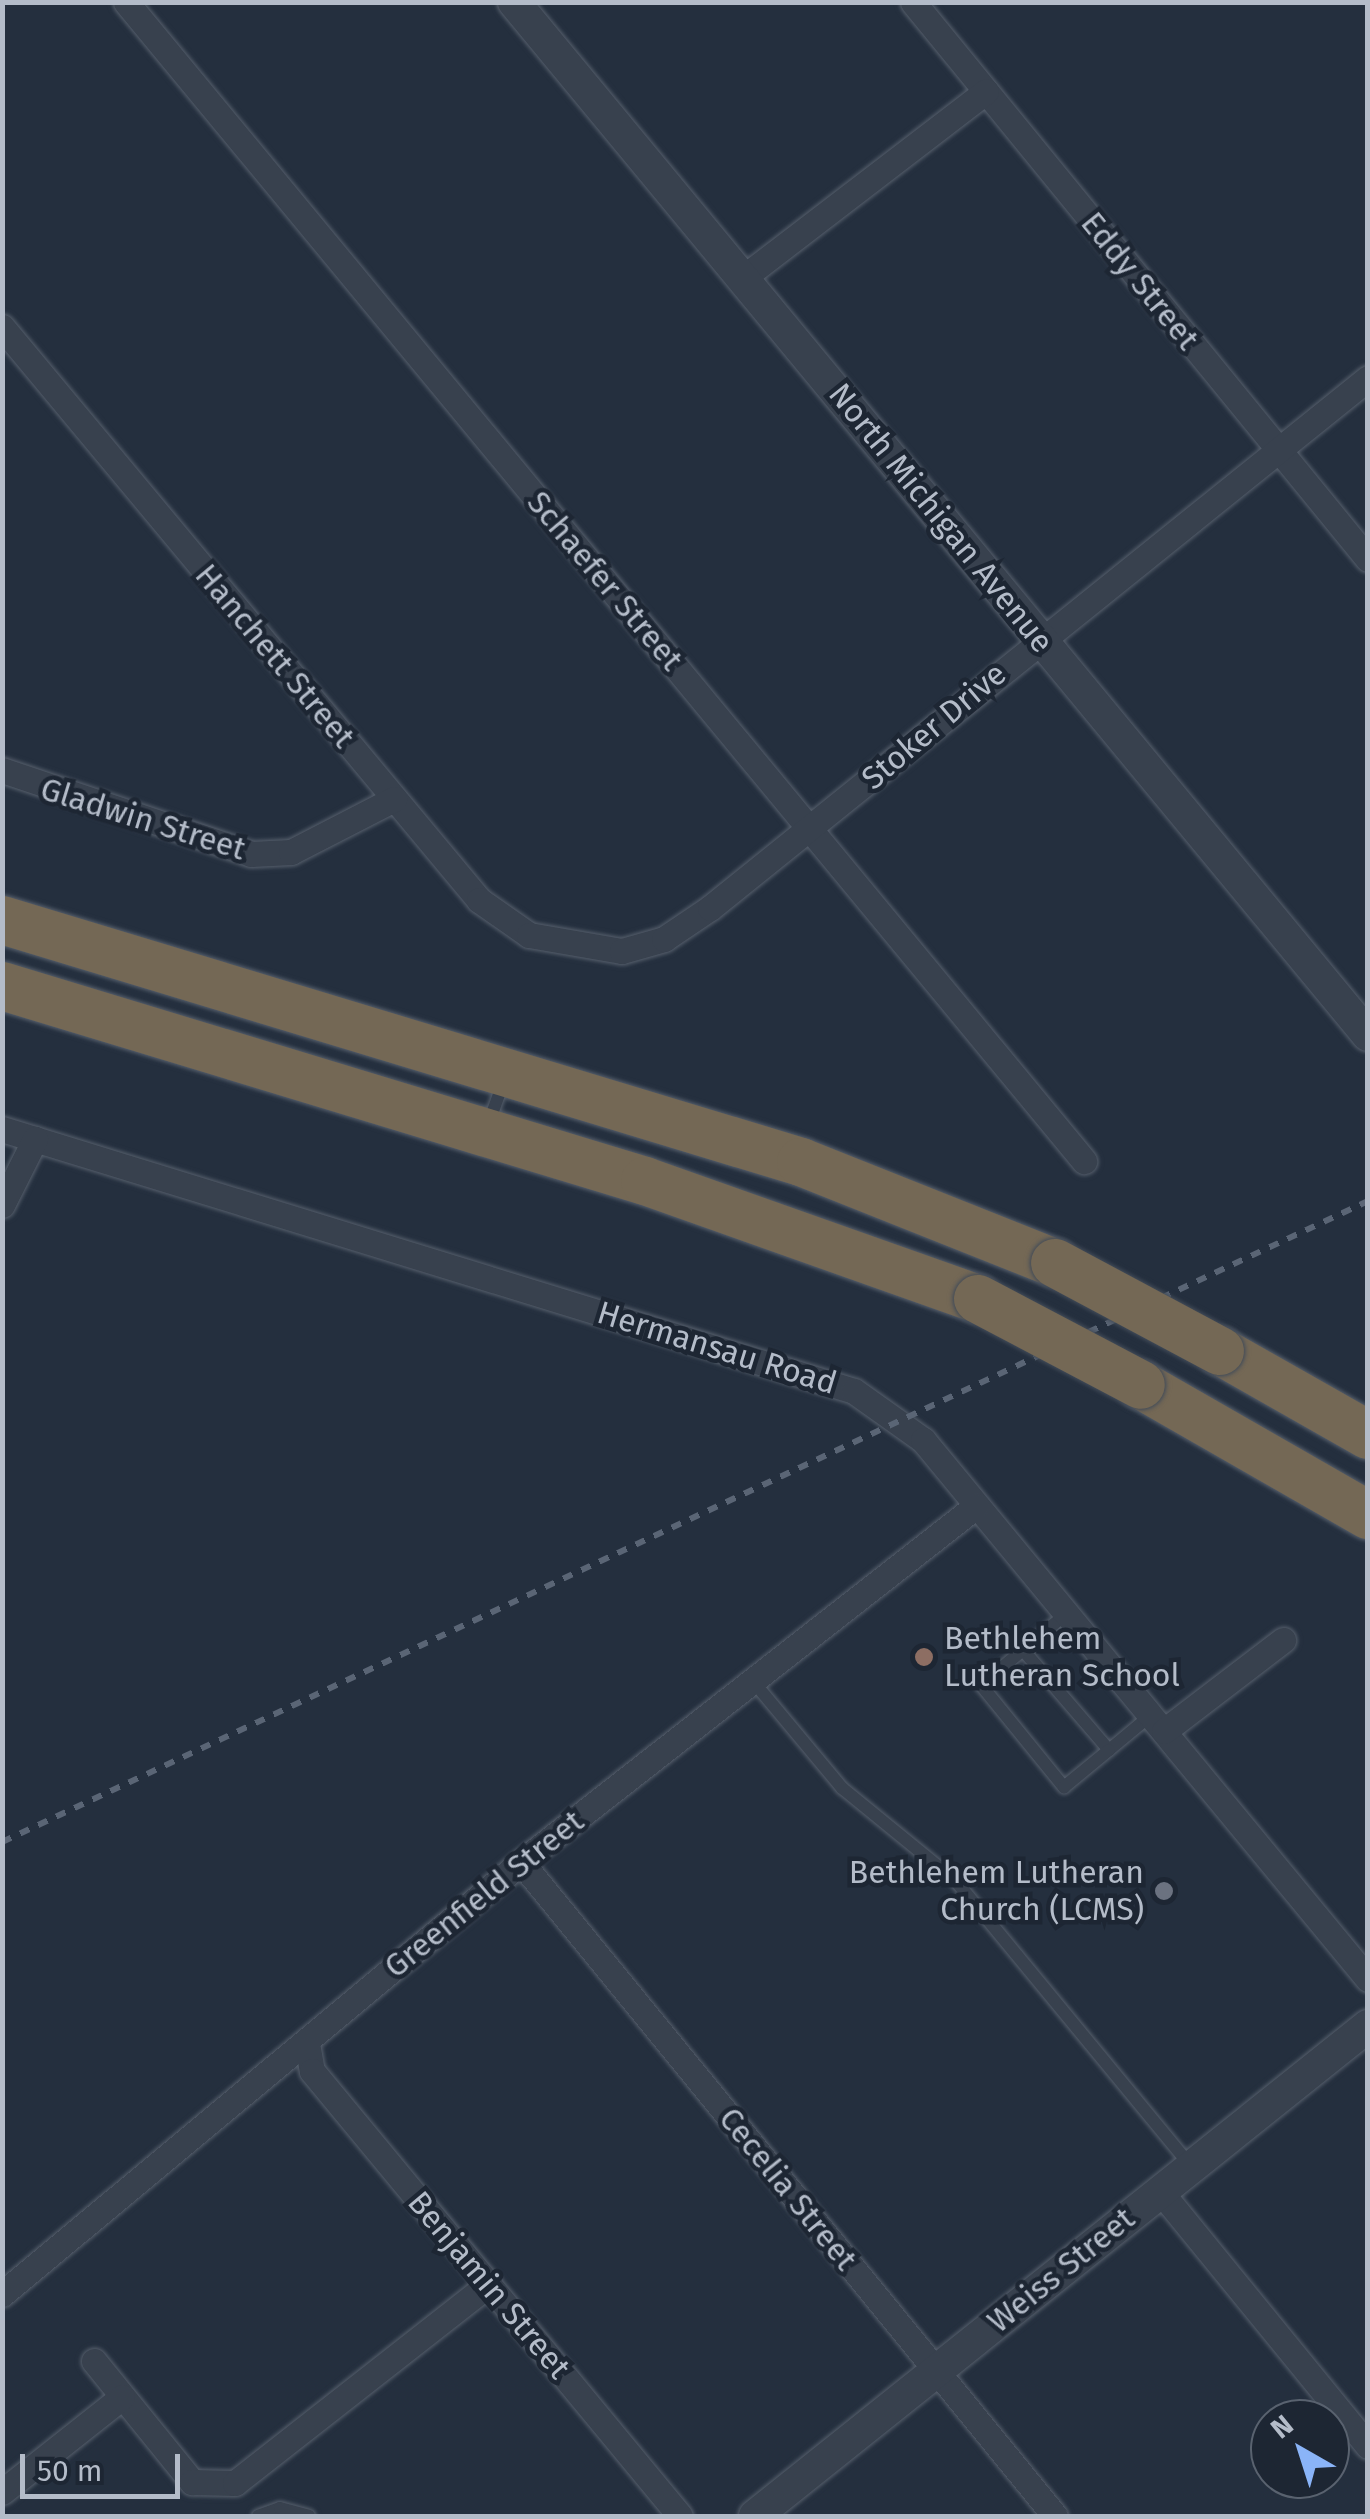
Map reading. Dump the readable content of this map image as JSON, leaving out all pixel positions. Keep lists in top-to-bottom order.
{
  "streets": {
    "street": [
      "Eddy Street",
      "North Michigan Avenue",
      "Schaefer Street",
      "Hanchett Street",
      "Stoker Drive",
      "Gladwin Street",
      "Hermansau Road",
      "Greenfield Street",
      "Cecelia Street",
      "Weiss Street",
      "Benjamin Street"
    ]
  },
  "crossings": [
    ["Eddy Street", "Stoker Drive"],
    ["North Michigan Avenue", "Stoker Drive"],
    ["Schaefer Street", "Stoker Drive"],
    ["Hanchett Street", "Stoker Drive"],
    ["Hanchett Street", "Gladwin Street"],
    ["Hermansau Road", "Greenfield Street"],
    ["Greenfield Street", "Cecelia Street"],
    ["Greenfield Street", "Benjamin Street"],
    ["Cecelia Street", "Weiss Street"]
  ],
  "places": ["Bethlehem Lutheran School", "Bethlehem Lutheran Church (LCMS)"],
  "scale_bar": "50 m",
  "north": "top left"
}
